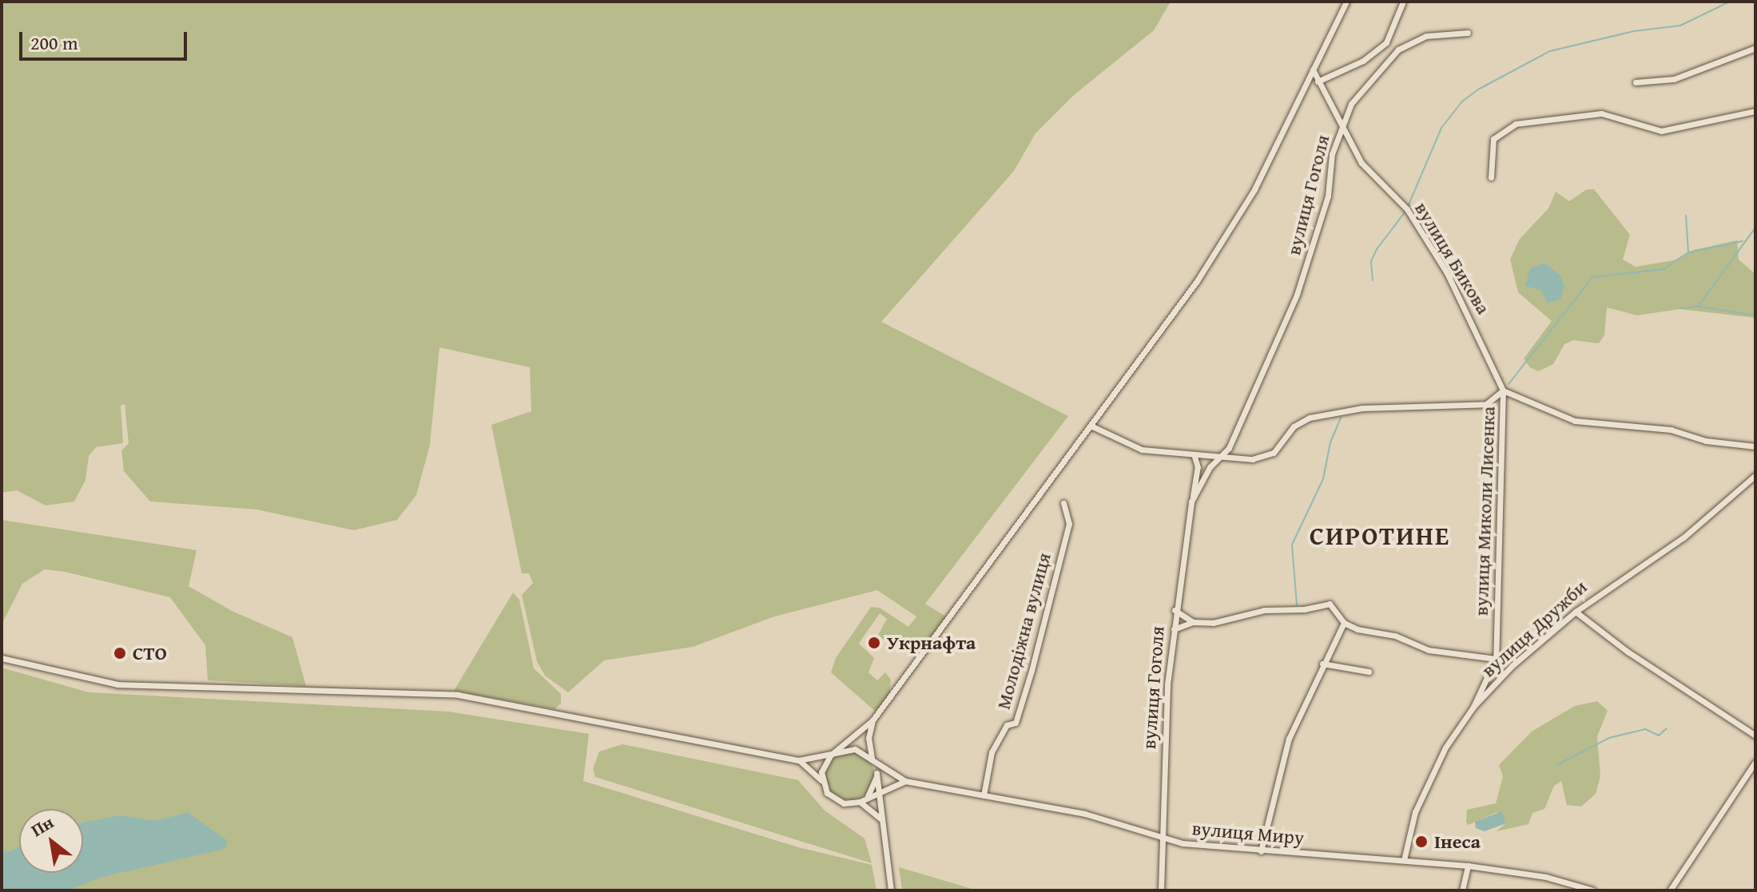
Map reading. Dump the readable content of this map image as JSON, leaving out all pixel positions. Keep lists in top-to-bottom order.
{
  "streets": {
    "street": [
      "вулиця Гоголя",
      "вулиця Бикова",
      "вулиця Миколи Лисенка",
      "вулиця Дружби",
      "Молодіжна вулиця",
      "вулиця Миру"
    ]
  },
  "crossings": [
    ["вулиця Гоголя", "вулиця Бикова"],
    ["вулиця Гоголя", "вулиця Миколи Лисенка"],
    ["вулиця Гоголя", "вулиця Миру"],
    ["вулиця Бикова", "вулиця Миколи Лисенка"],
    ["вулиця Миколи Лисенка", "вулиця Дружби"],
    ["вулиця Дружби", "вулиця Миру"],
    ["Молодіжна вулиця", "вулиця Миру"]
  ],
  "districts": ["СИРОТИНЕ"],
  "places": ["Укрнафта", "СТО", "Інеса"],
  "scale_bar": "200 m",
  "north": "top left"
}
